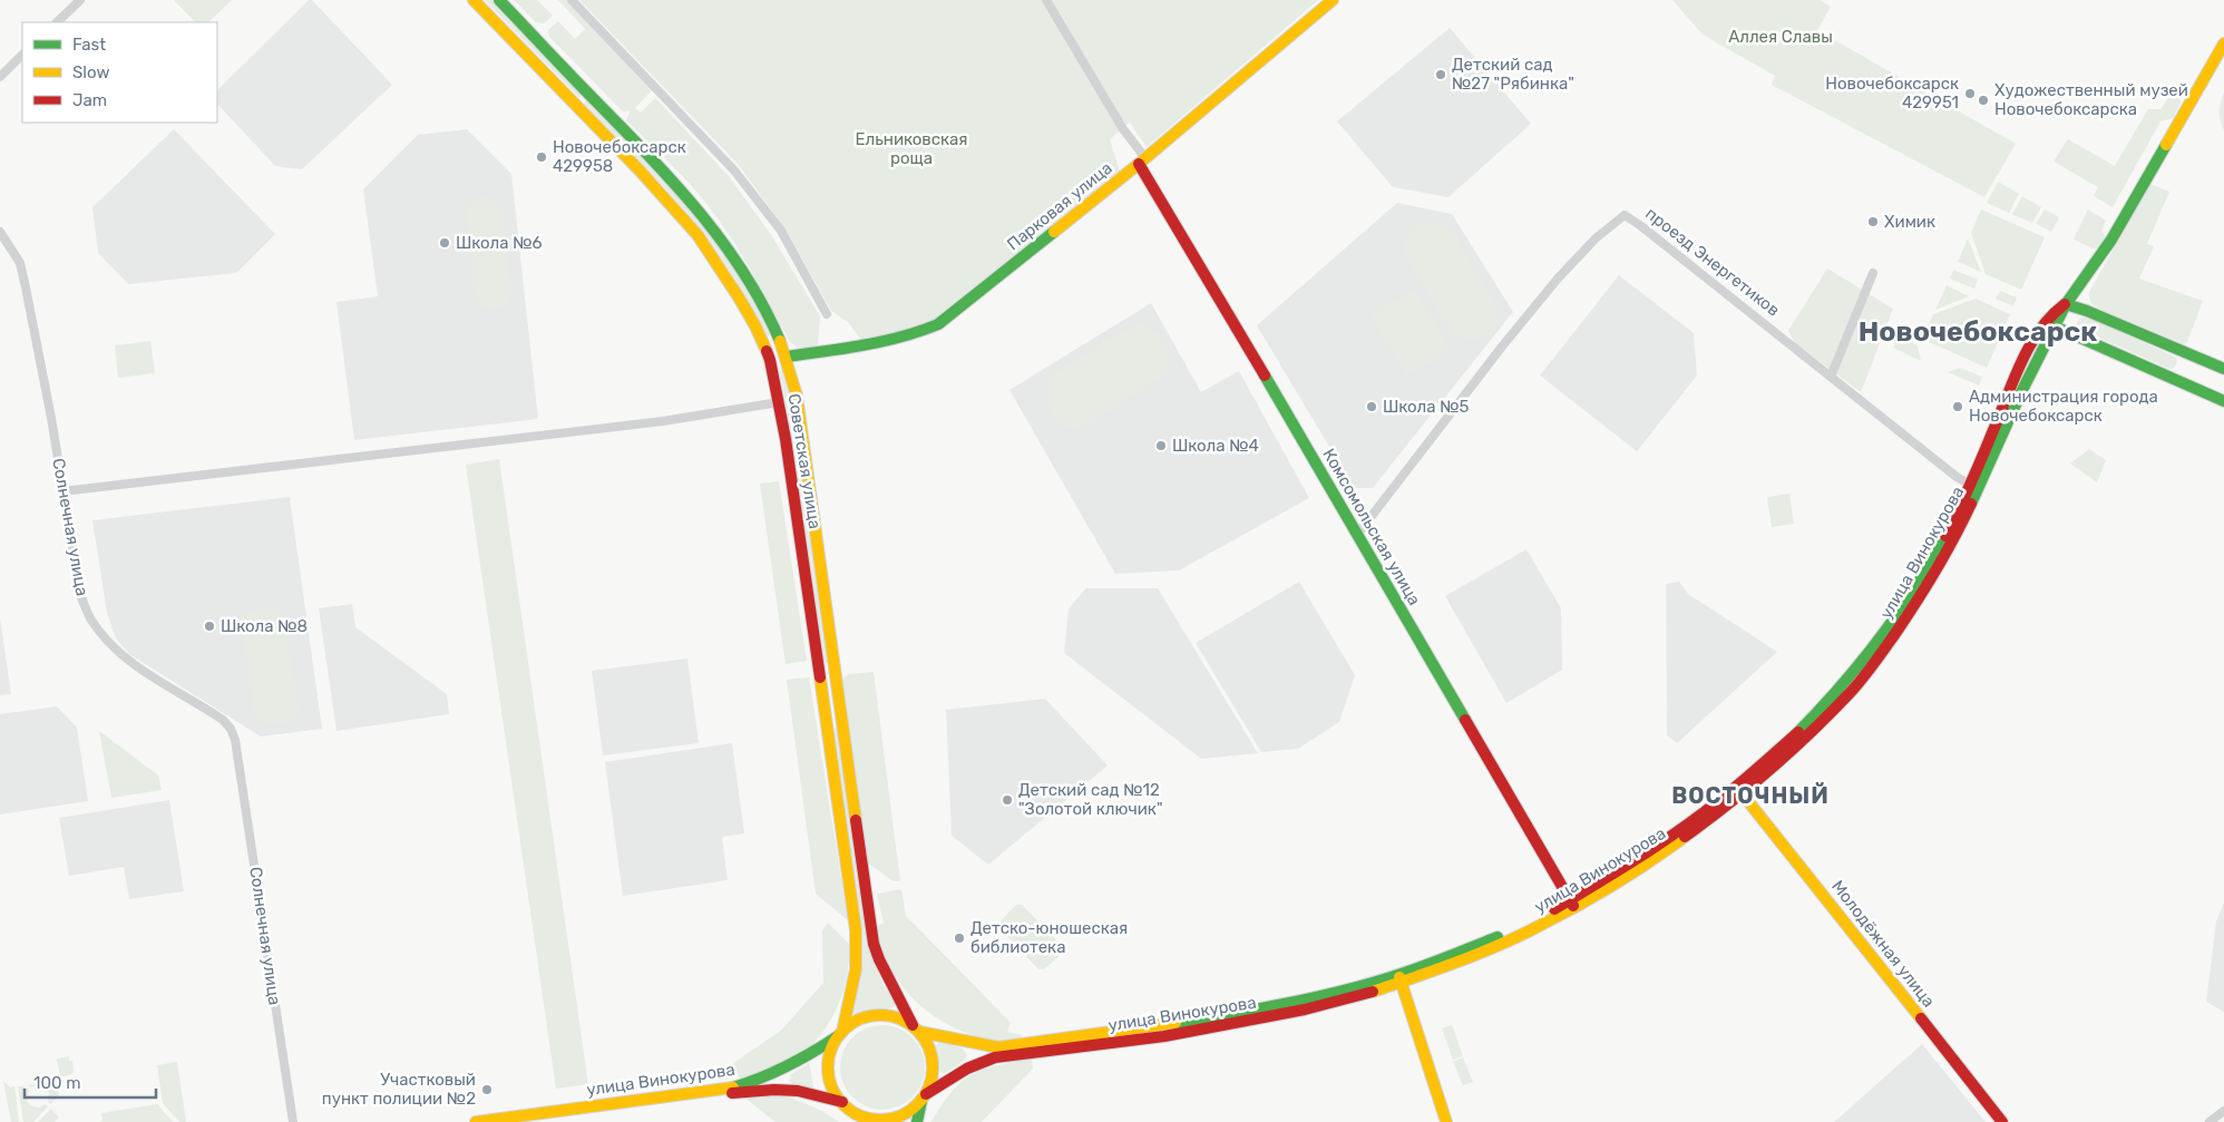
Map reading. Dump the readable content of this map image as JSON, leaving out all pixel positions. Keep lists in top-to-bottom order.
{
  "streets": {
    "main road": [
      "Парковая улица",
      "Советская улица",
      "Комсомольская улица",
      "улица Винокурова",
      "Молодёжная улица"
    ],
    "street": ["проезд Энергетиков", "Солнечная улица"]
  },
  "crossings": [
    ["Парковая улица", "Советская улица"],
    ["Парковая улица", "Комсомольская улица"],
    ["проезд Энергетиков", "Комсомольская улица"],
    ["проезд Энергетиков", "улица Винокурова"],
    ["Советская улица", "улица Винокурова"],
    ["Комсомольская улица", "улица Винокурова"],
    ["улица Винокурова", "Молодёжная улица"]
  ],
  "districts": ["Новочебоксарск", "ВОСТОЧНЫЙ"],
  "parks": ["Аллея Славы", "Ельниковская роща"],
  "places": [
    "Детский сад №27 \"Рябинка\"",
    "Новочебоксарск 429951",
    "Художественный музей Новочебоксарска",
    "Новочебоксарск 429958",
    "Химик",
    "Школа №6",
    "Школа №5",
    "Администрация города Новочебоксарск",
    "Школа №4",
    "Школа №8",
    "Детский сад №12 \"Золотой ключик\"",
    "Детско-юношеская библиотека",
    "Участковый пункт полиции №2"
  ],
  "legend": ["Fast", "Slow", "Jam"],
  "scale_bar": "100 m"
}
